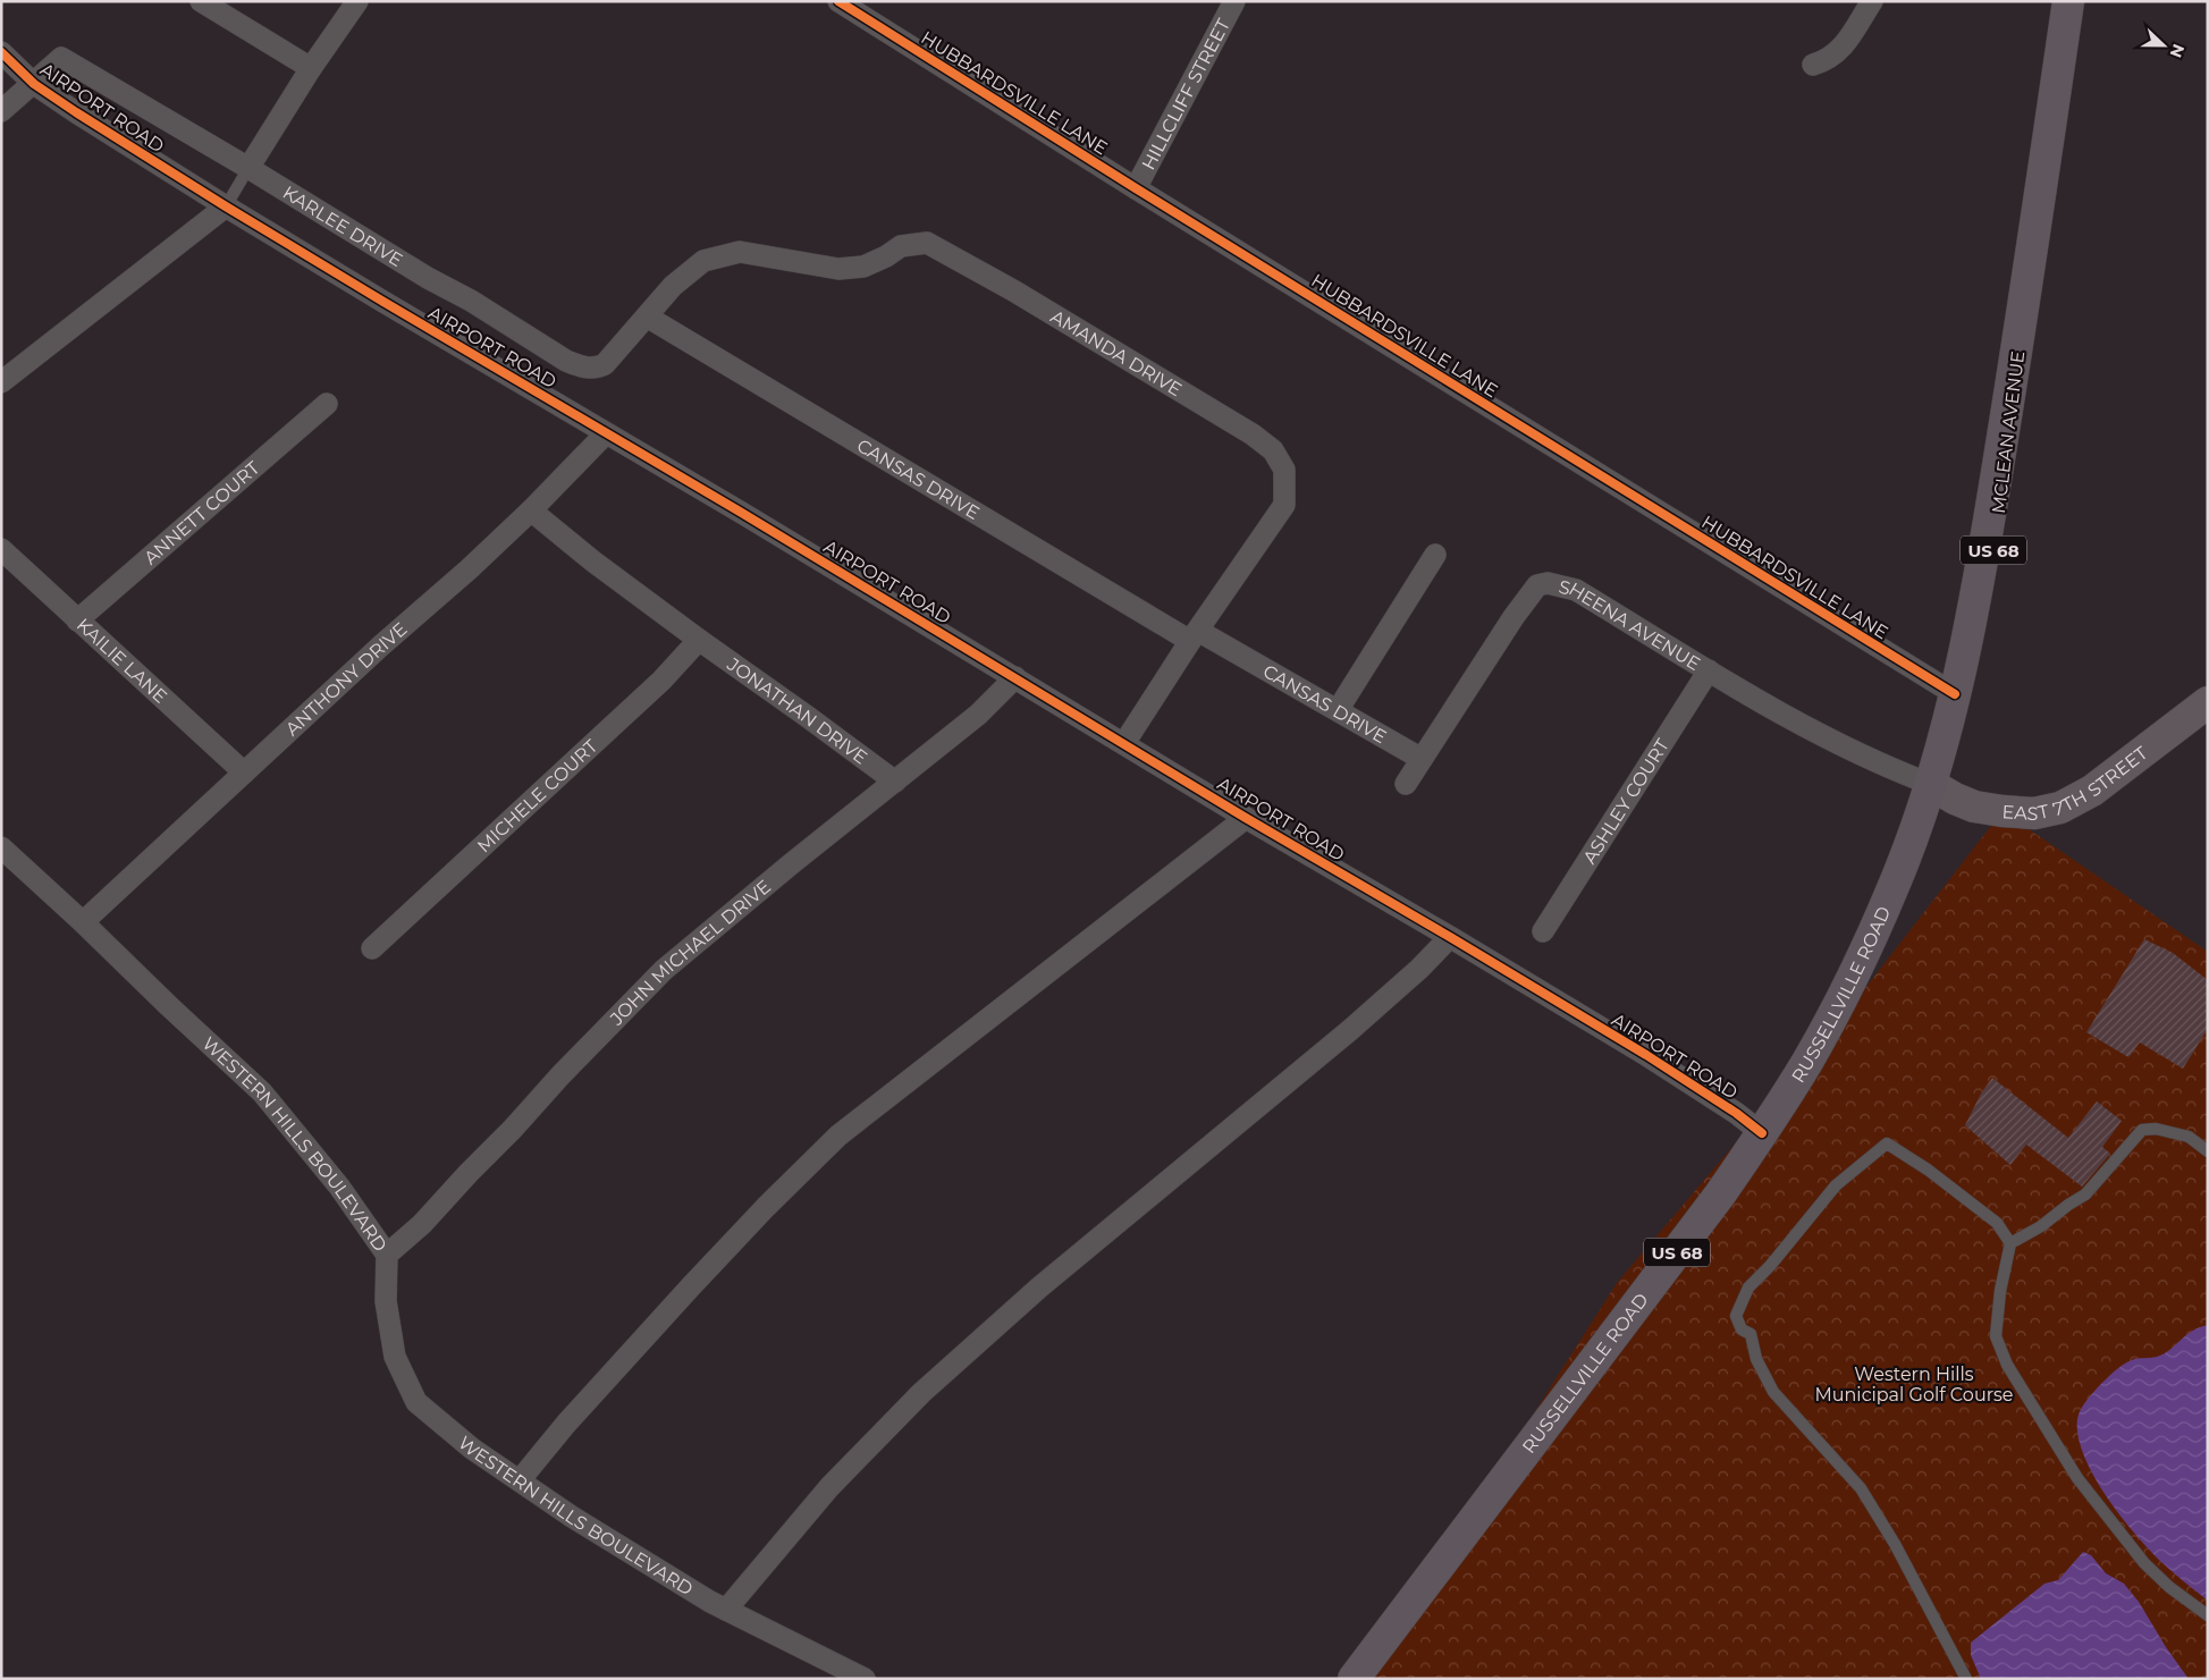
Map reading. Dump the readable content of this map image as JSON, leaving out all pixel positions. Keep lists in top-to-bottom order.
{
  "streets": {
    "main road": [
      "MCLEAN AVENUE",
      "US 68",
      "EAST 7TH STREET",
      "RUSSELLVILLE ROAD"
    ],
    "street": [
      "HUBBARDSVILLE LANE",
      "HILLCLIFF STREET",
      "AIRPORT ROAD",
      "KARLEE DRIVE",
      "AMANDA DRIVE",
      "CANSAS DRIVE",
      "ANNETT COURT",
      "SHEENA AVENUE",
      "KAILIE LANE",
      "ANTHONY DRIVE",
      "JONATHAN DRIVE",
      "MICHELE COURT",
      "ASHLEY COURT",
      "JOHN MICHAEL DRIVE",
      "WESTERN HILLS BOULEVARD"
    ]
  },
  "crossings": [
    ["HUBBARDSVILLE LANE", "HILLCLIFF STREET"],
    ["HUBBARDSVILLE LANE", "MCLEAN AVENUE"],
    ["AIRPORT ROAD", "KARLEE DRIVE"],
    ["AIRPORT ROAD", "AMANDA DRIVE"],
    ["AIRPORT ROAD", "ANTHONY DRIVE"],
    ["AIRPORT ROAD", "JOHN MICHAEL DRIVE"],
    ["AIRPORT ROAD", "RUSSELLVILLE ROAD"],
    ["KARLEE DRIVE", "AMANDA DRIVE"],
    ["KARLEE DRIVE", "CANSAS DRIVE"],
    ["AMANDA DRIVE", "CANSAS DRIVE"],
    ["MCLEAN AVENUE", "SHEENA AVENUE"],
    ["MCLEAN AVENUE", "EAST 7TH STREET"],
    ["MCLEAN AVENUE", "RUSSELLVILLE ROAD"],
    ["CANSAS DRIVE", "SHEENA AVENUE"],
    ["ANNETT COURT", "KAILIE LANE"],
    ["SHEENA AVENUE", "EAST 7TH STREET"],
    ["SHEENA AVENUE", "ASHLEY COURT"],
    ["SHEENA AVENUE", "RUSSELLVILLE ROAD"],
    ["KAILIE LANE", "ANTHONY DRIVE"],
    ["ANTHONY DRIVE", "JONATHAN DRIVE"],
    ["ANTHONY DRIVE", "WESTERN HILLS BOULEVARD"],
    ["JONATHAN DRIVE", "MICHELE COURT"],
    ["JONATHAN DRIVE", "JOHN MICHAEL DRIVE"],
    ["EAST 7TH STREET", "RUSSELLVILLE ROAD"],
    ["JOHN MICHAEL DRIVE", "WESTERN HILLS BOULEVARD"]
  ],
  "parks": ["Western Hills Municipal Golf Course"],
  "north": "right"
}
